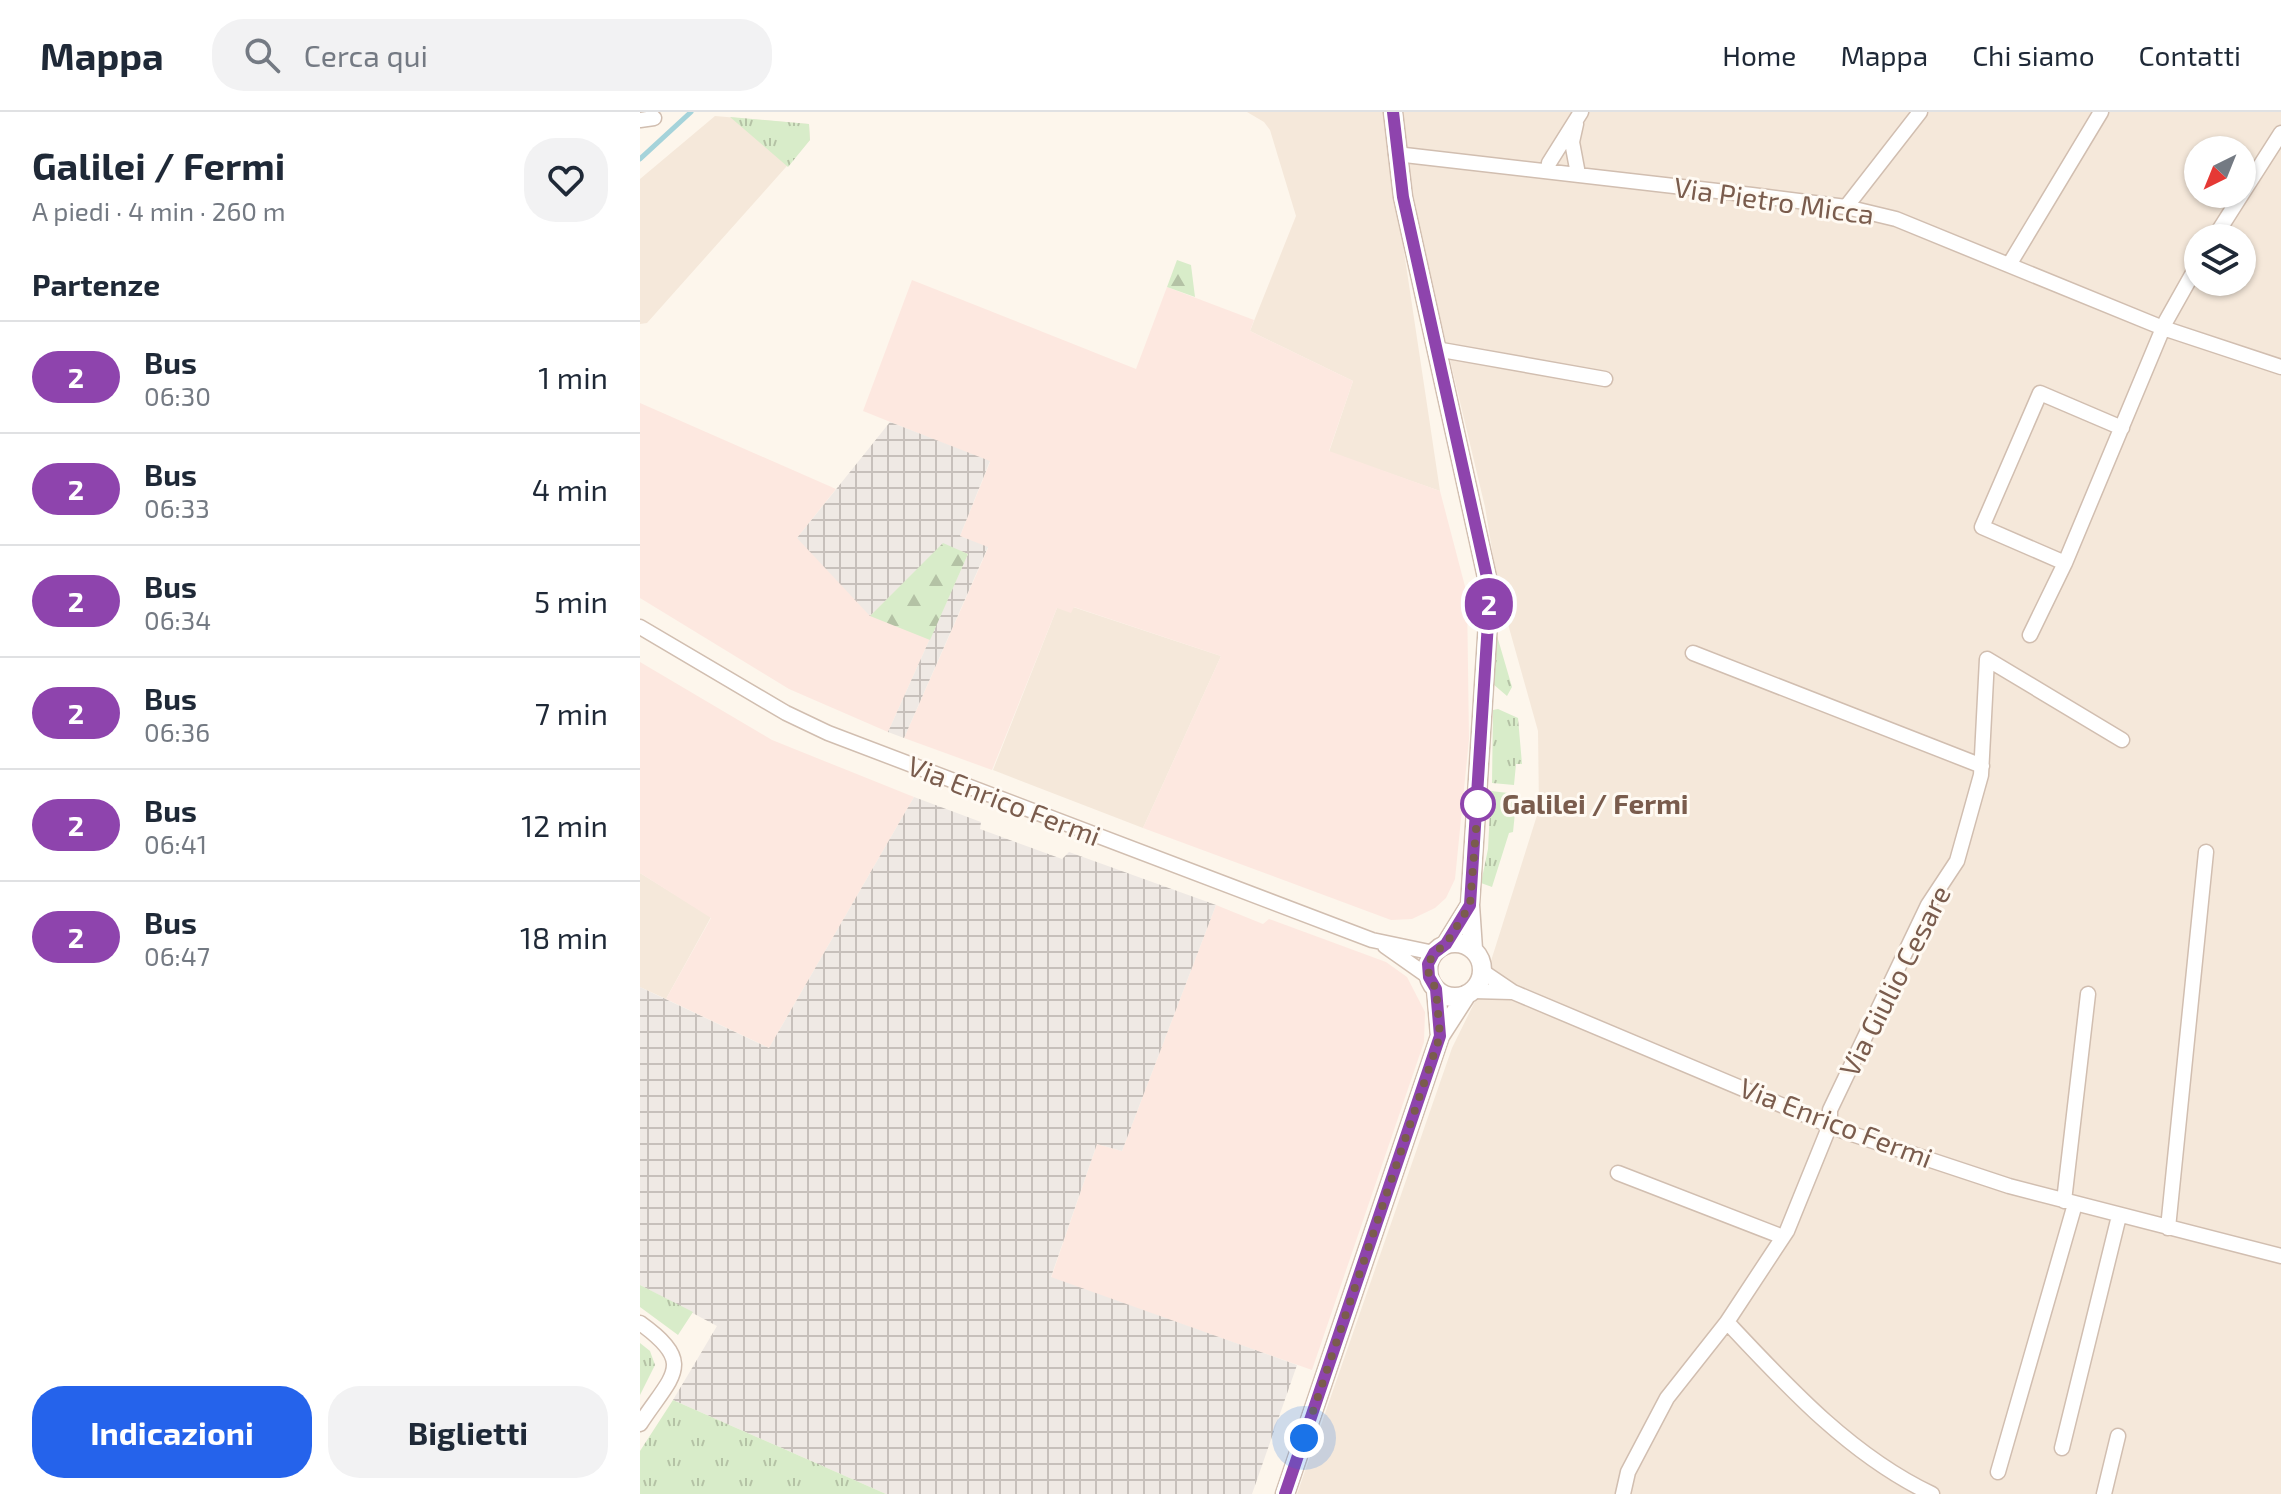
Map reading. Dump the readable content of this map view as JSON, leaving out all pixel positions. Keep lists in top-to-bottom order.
{
  "streets": {
    "street": ["Via Pietro Micca", "Via Enrico Fermi", "Via Giulio Cesare"]
  },
  "crossings": [
    ["Via Enrico Fermi", "Via Giulio Cesare"]
  ],
  "places": ["Galilei / Fermi"],
  "lines": ["bus line 2"],
  "north": "bottom left",
  "page": {
    "header": "Mappa",
    "search": "Cerca qui",
    "nav": [
      "Home",
      "Mappa",
      "Chi siamo",
      "Contatti"
    ],
    "heading": [
      ["Galilei / Fermi", "A piedi · 4 min · 260 m"],
      "Partenze"
    ],
    "on_map": "2",
    "list": [
      {
        "mark": "2",
        "name": "Bus",
        "note": "06:30",
        "value": "1 min"
      },
      {
        "mark": "2",
        "name": "Bus",
        "note": "06:33",
        "value": "4 min"
      },
      {
        "mark": "2",
        "name": "Bus",
        "note": "06:34",
        "value": "5 min"
      },
      {
        "mark": "2",
        "name": "Bus",
        "note": "06:36",
        "value": "7 min"
      },
      {
        "mark": "2",
        "name": "Bus",
        "note": "06:41",
        "value": "12 min"
      },
      {
        "mark": "2",
        "name": "Bus",
        "note": "06:47",
        "value": "18 min"
      }
    ],
    "buttons": ["Indicazioni", "Biglietti"]
  }
}
